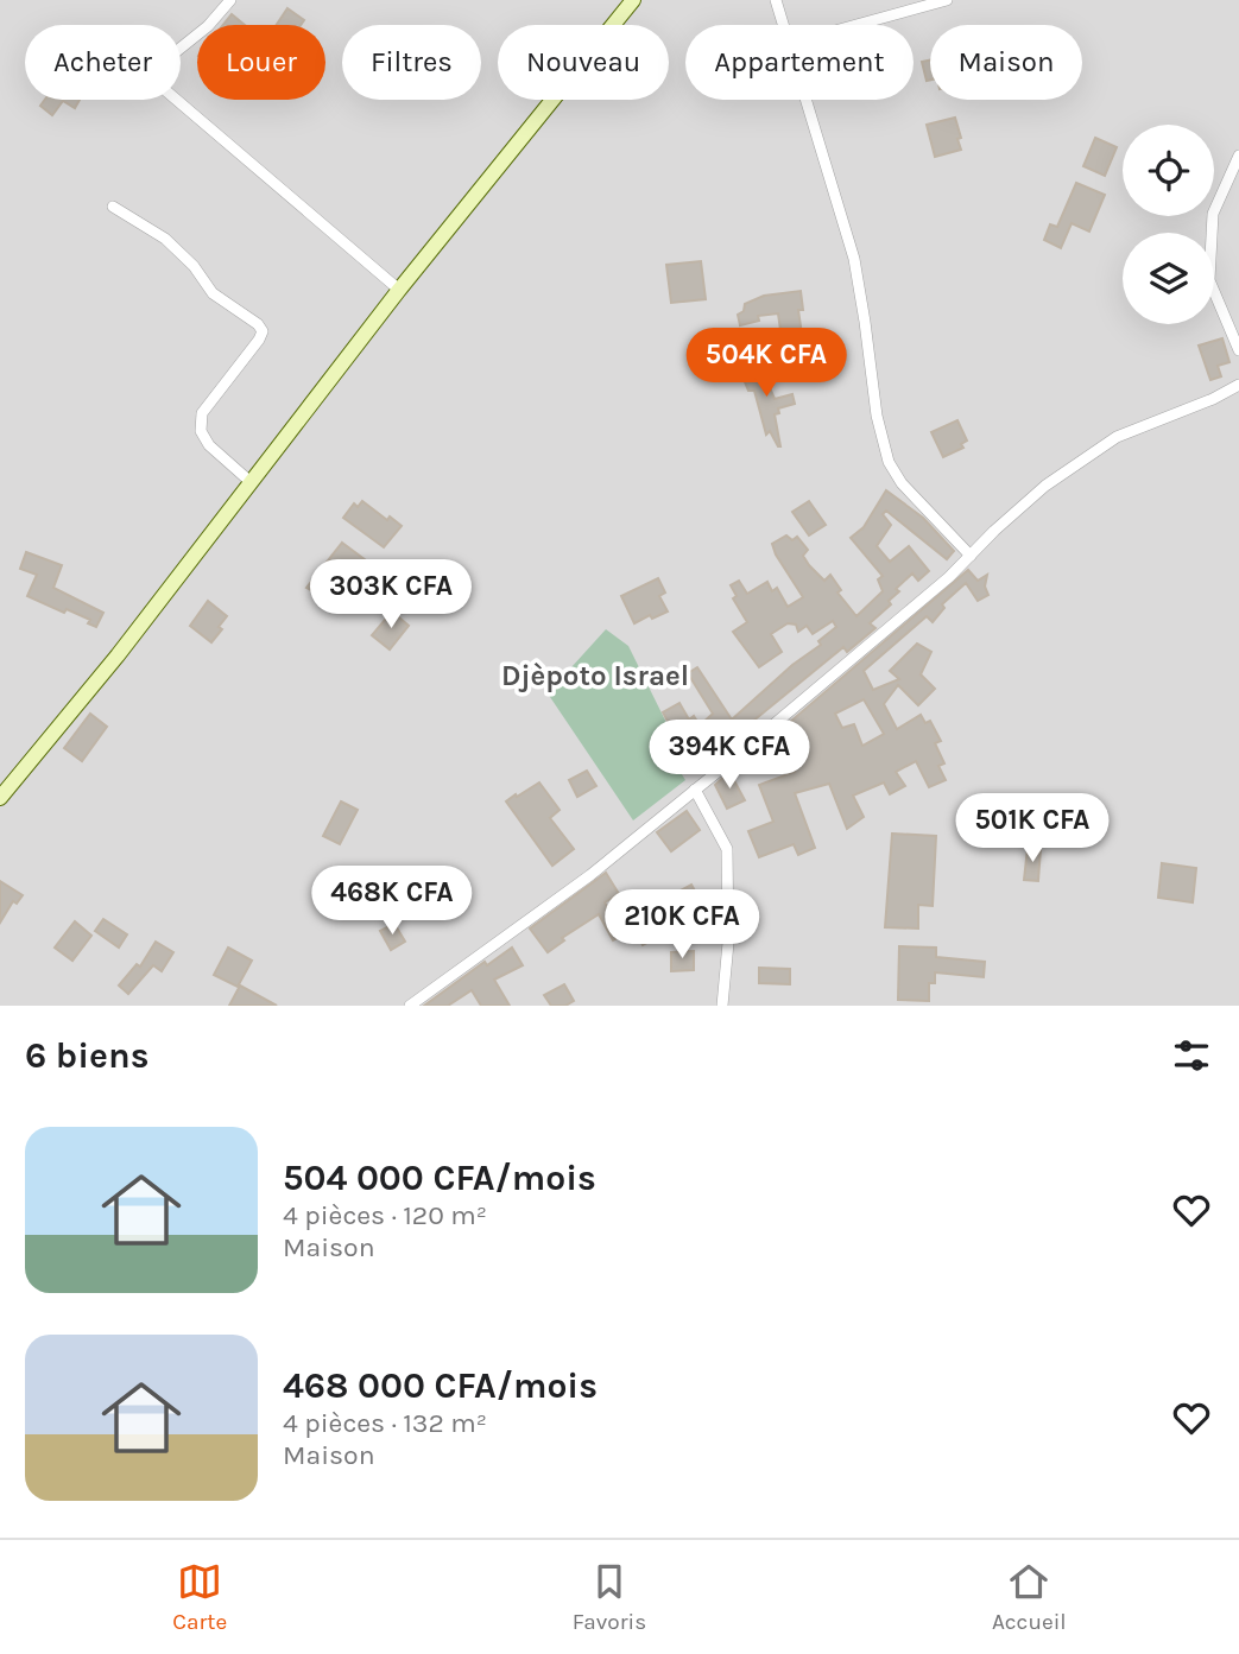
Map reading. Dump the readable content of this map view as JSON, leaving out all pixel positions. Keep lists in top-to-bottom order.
{
  "districts": ["Djèpoto Israel"],
  "page": {
    "chip": [
      "Acheter",
      "Louer",
      "Filtres",
      "Nouveau",
      "Appartement",
      "Maison"
    ],
    "price": [
      "504K CFA",
      "303K CFA",
      "394K CFA",
      "501K CFA",
      "468K CFA",
      "210K CFA"
    ],
    "heading": "6 biens",
    "list": [
      {
        "name": "504 000 CFA/mois",
        "note": "4 pièces · 120 m² · Maison"
      },
      {
        "name": "468 000 CFA/mois",
        "note": "4 pièces · 132 m² · Maison"
      }
    ],
    "tabs": ["Carte", "Favoris", "Accueil"]
  }
}
